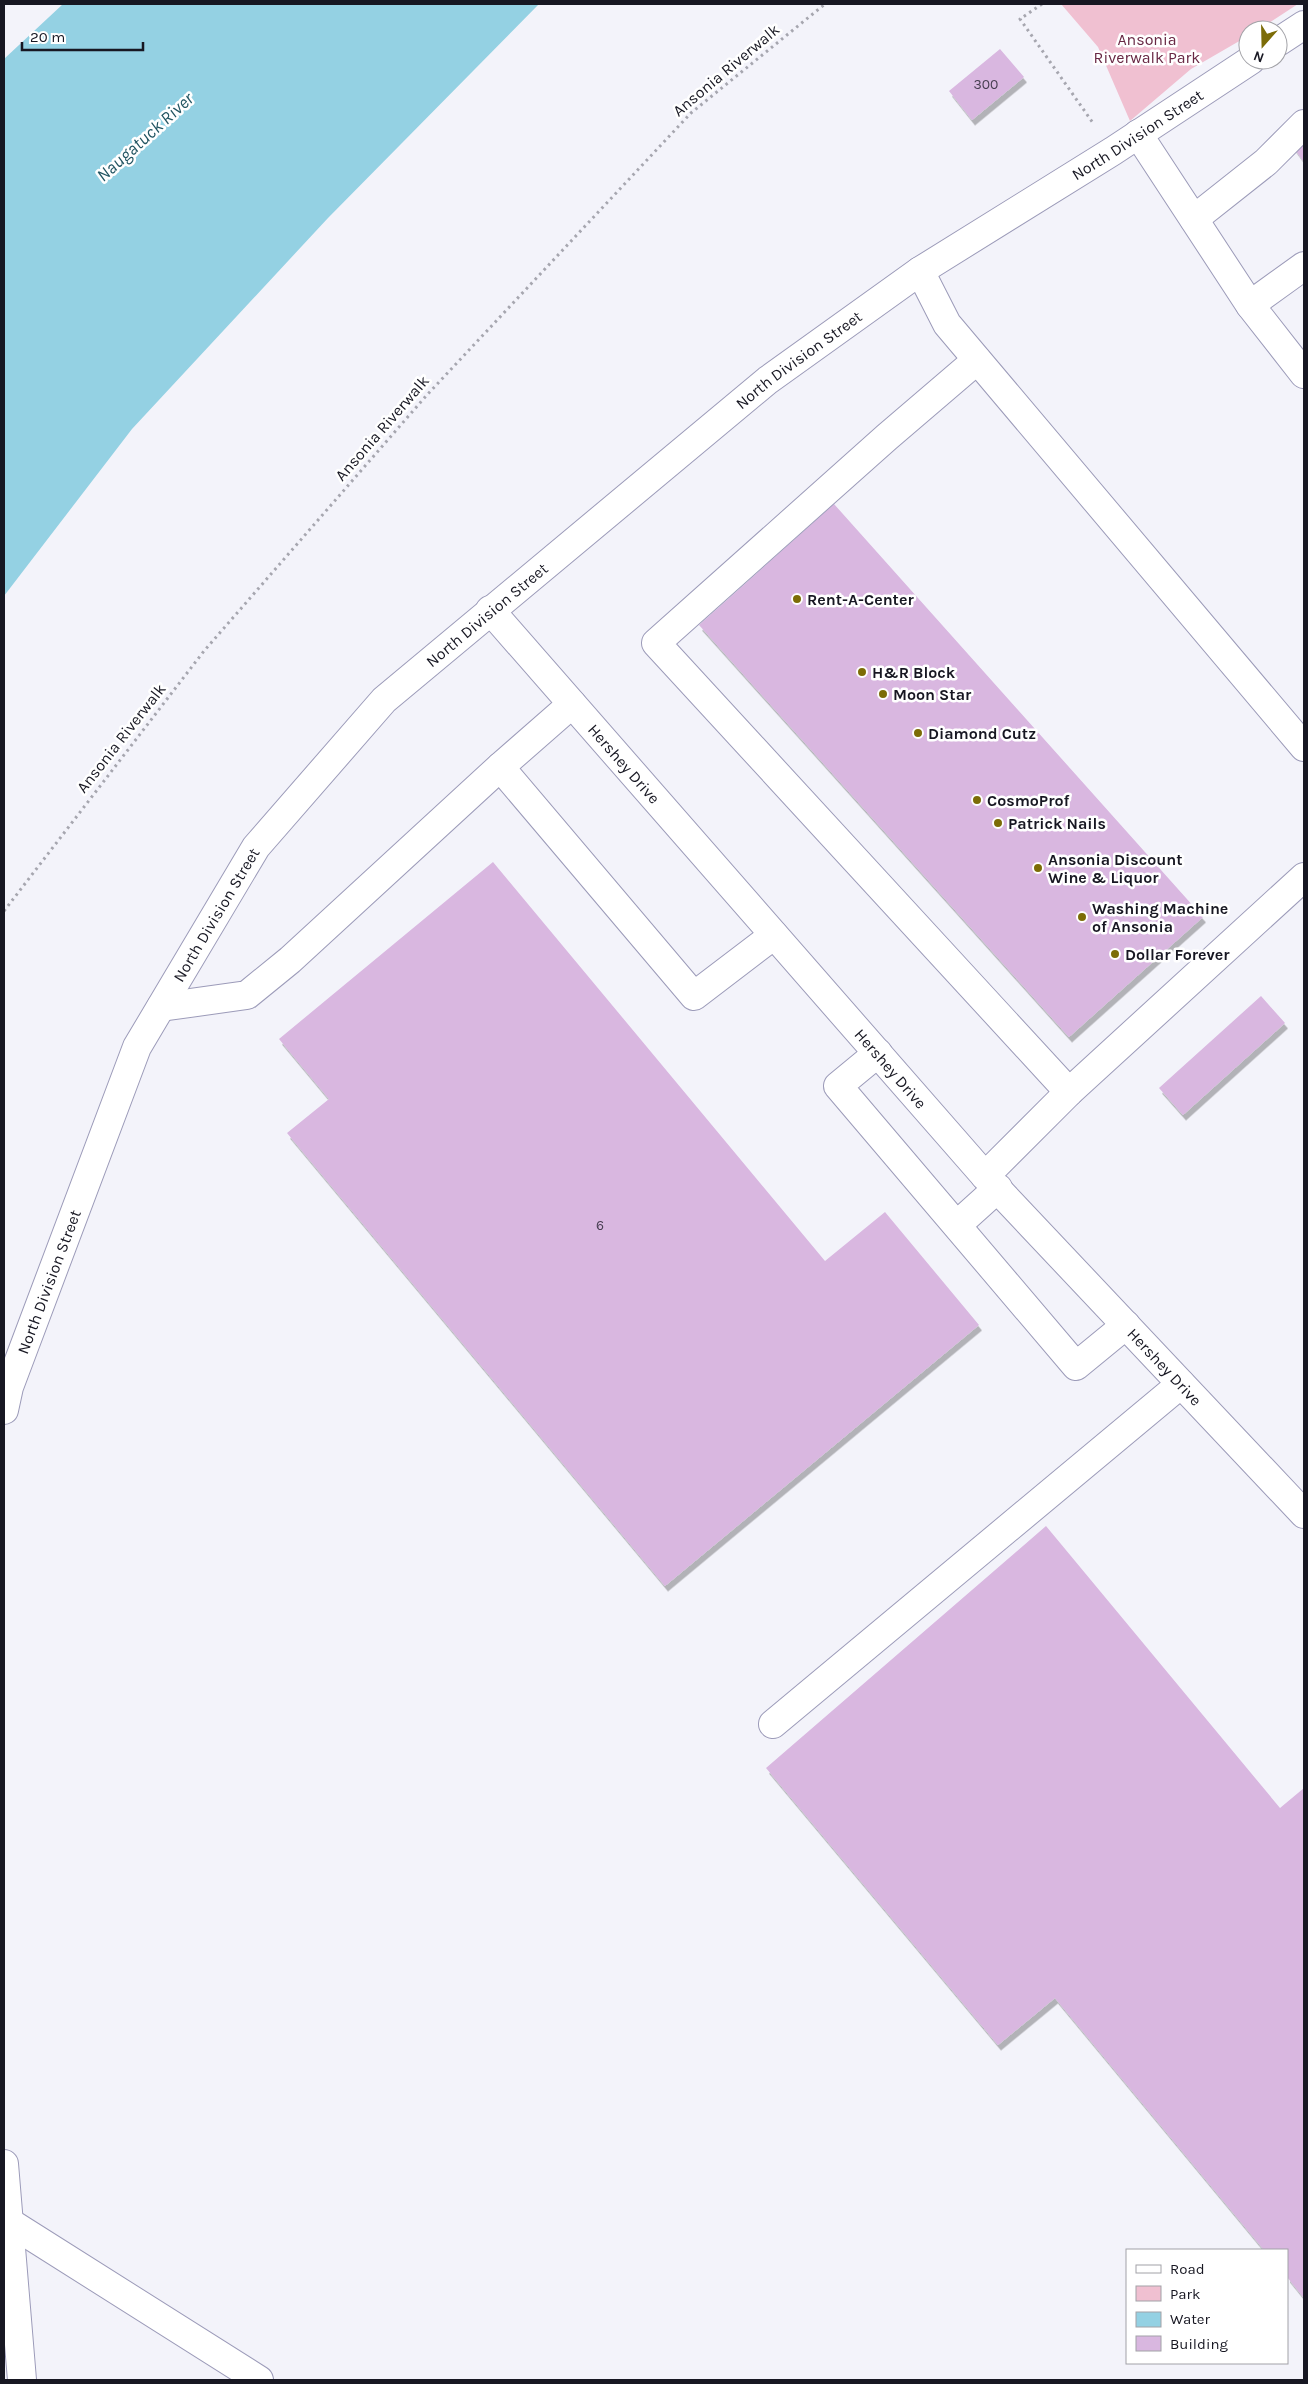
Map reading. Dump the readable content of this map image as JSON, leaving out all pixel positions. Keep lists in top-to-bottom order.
{
  "streets": {
    "street": ["North Division Street", "Hershey Drive"],
    "path": ["Ansonia Riverwalk"]
  },
  "crossings": [
    ["North Division Street", "Hershey Drive"]
  ],
  "water": ["Naugatuck River"],
  "parks": ["Ansonia Riverwalk Park"],
  "places": [
    "Rent-A-Center",
    "H&R Block",
    "Moon Star",
    "Diamond Cutz",
    "CosmoProf",
    "Patrick Nails",
    "Ansonia Discount Wine & Liquor",
    "Washing Machine of Ansonia",
    "Dollar Forever"
  ],
  "house_numbers": ["300", "6"],
  "legend": [
    "Road",
    "Park",
    "Water",
    "Building"
  ],
  "scale_bar": "20 m",
  "north": "bottom"
}
